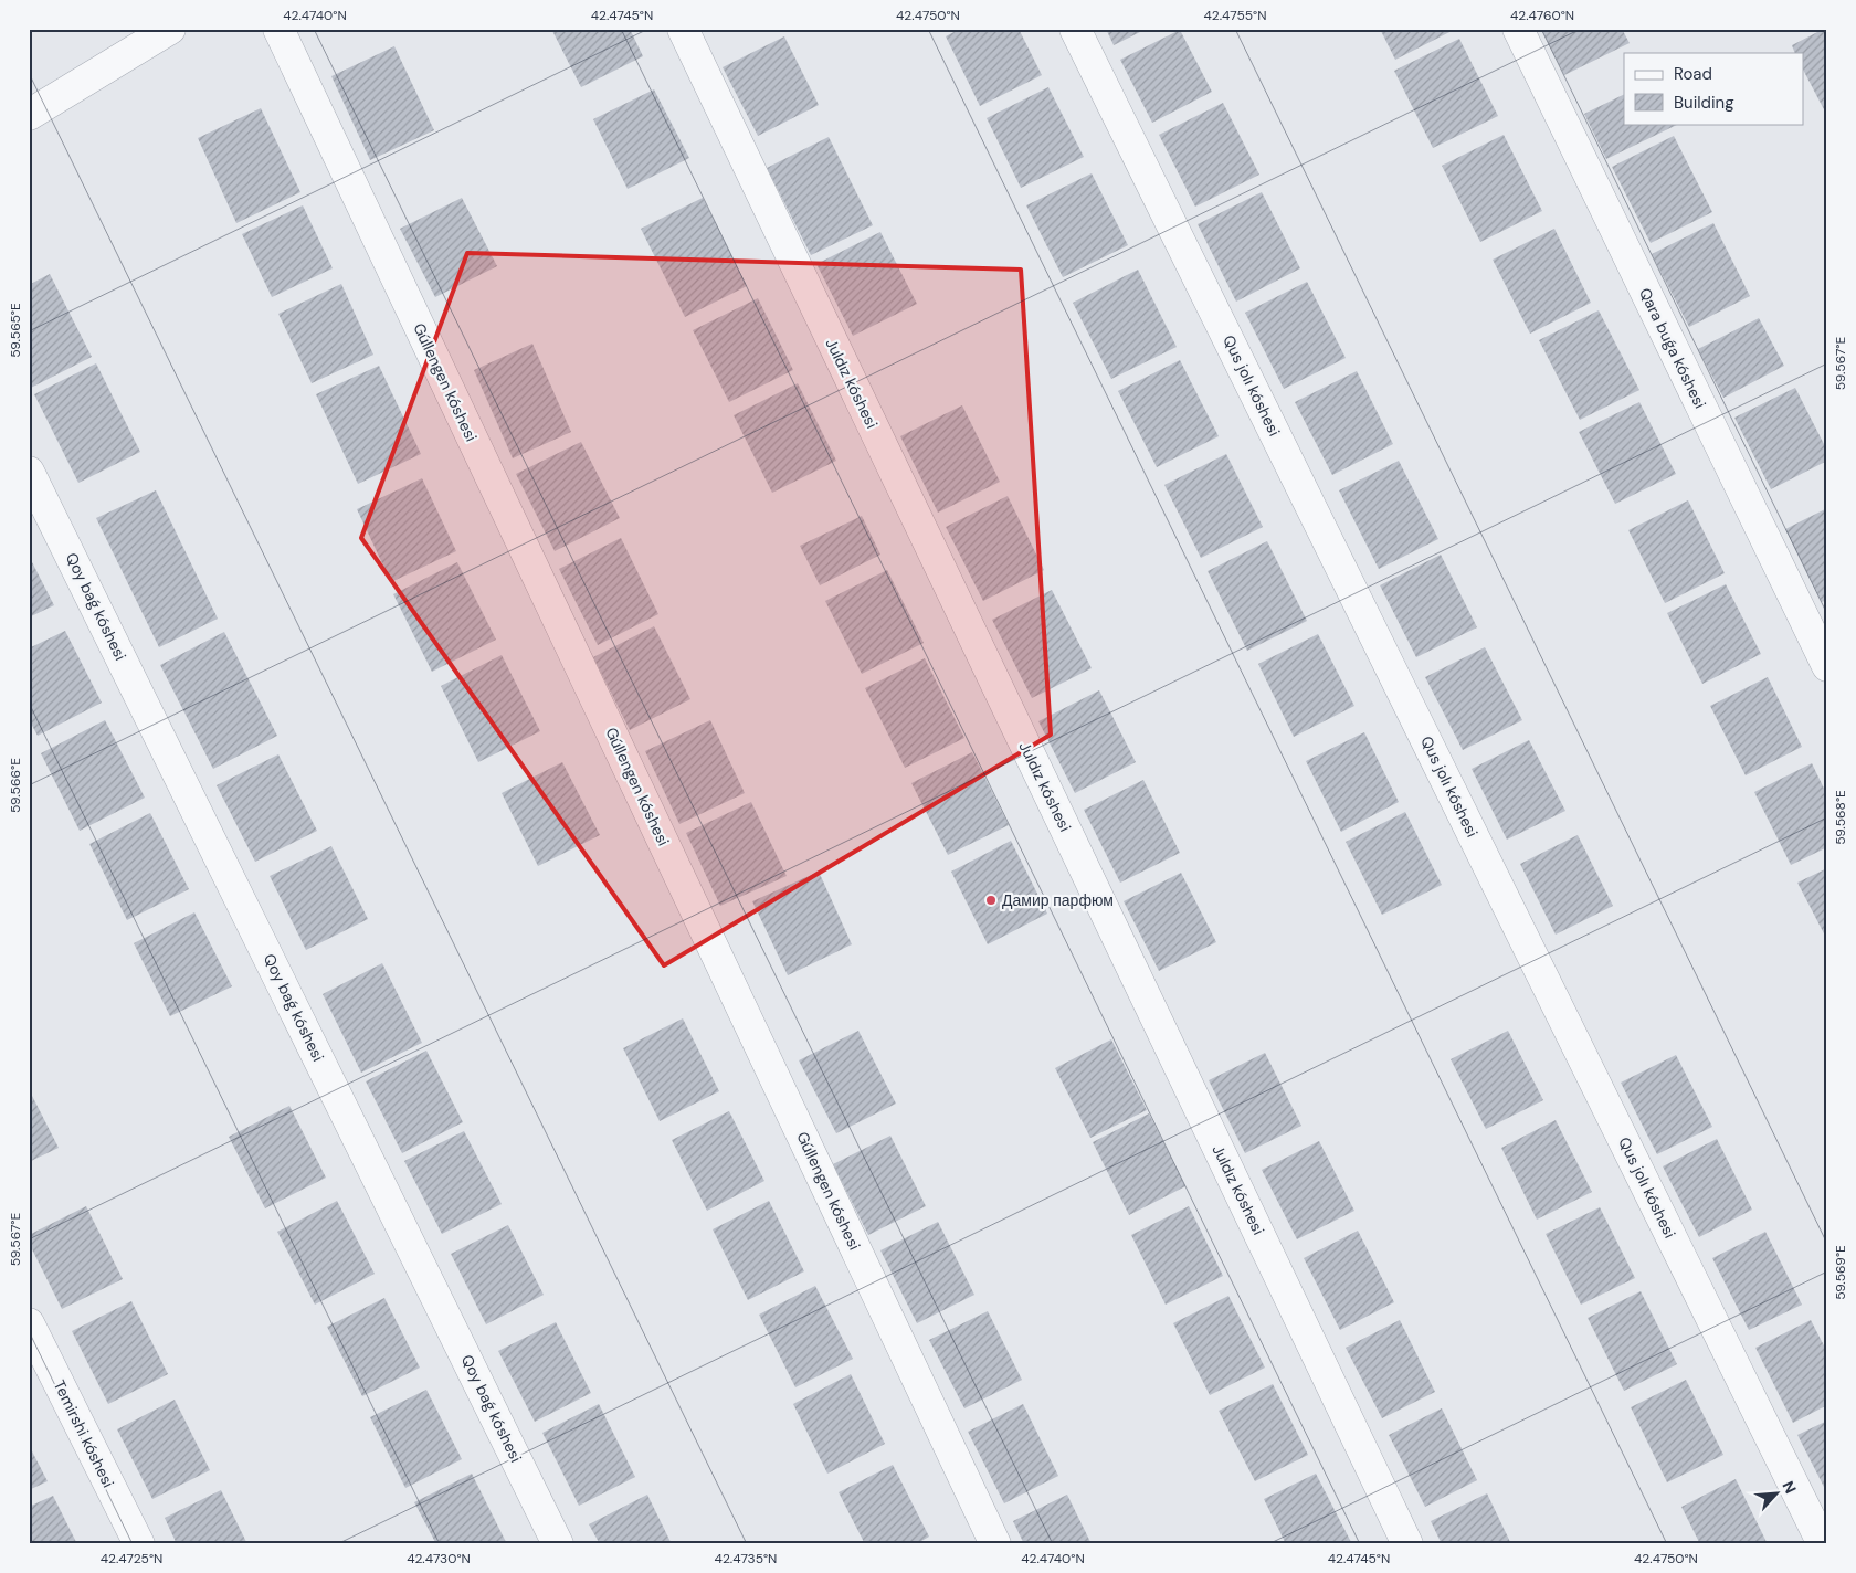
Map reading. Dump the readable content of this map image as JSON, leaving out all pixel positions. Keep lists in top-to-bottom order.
{
  "streets": {
    "street": [
      "Qara buǵa kóshesi",
      "Gúllengen kóshesi",
      "Juldız kóshesi",
      "Qus jolı kóshesi",
      "Qoy baǵ kóshesi",
      "Temirshi kóshesi"
    ]
  },
  "places": ["Дамир парфюм"],
  "legend": ["Road", "Building"],
  "north": "top right",
  "coordinates": [
    "42.4740°N",
    "42.4745°N",
    "42.4750°N",
    "42.4755°N",
    "42.4760°N",
    "59.565°E",
    "59.567°E",
    "59.566°E",
    "59.568°E",
    "59.569°E",
    "42.4725°N",
    "42.4730°N",
    "42.4735°N"
  ]
}
